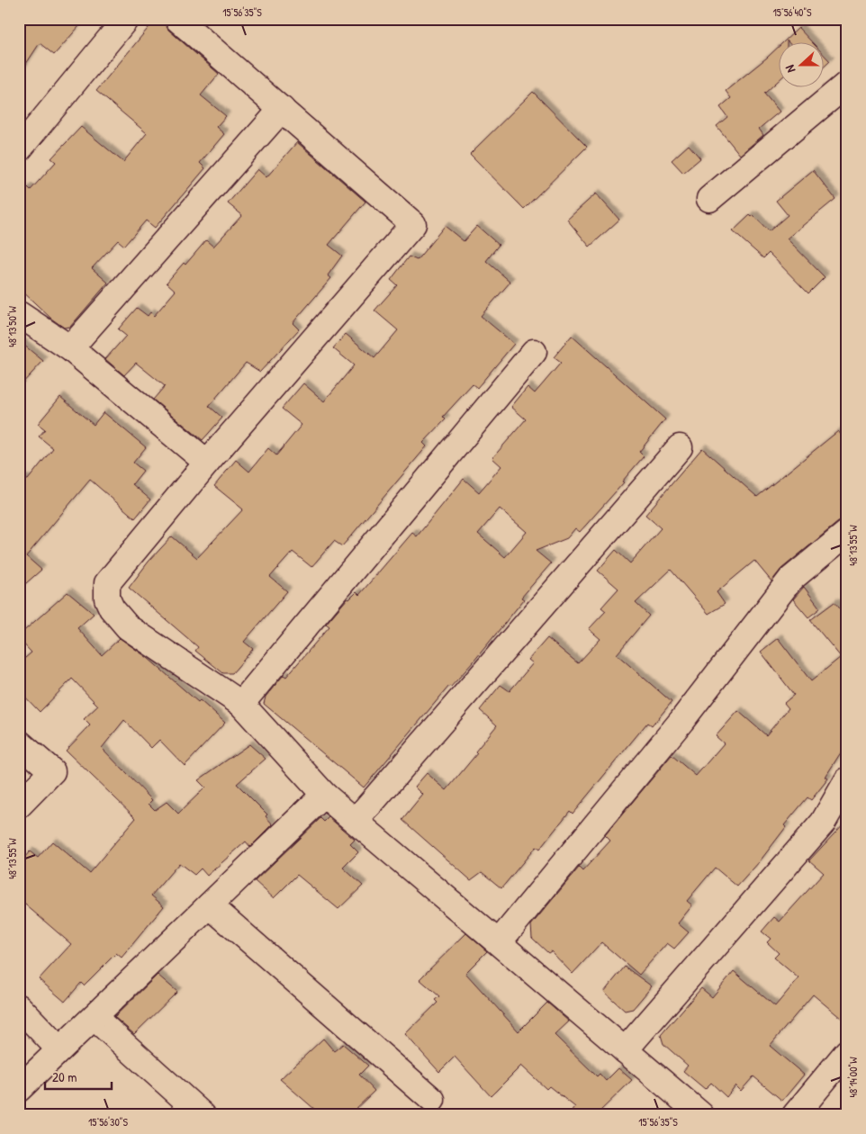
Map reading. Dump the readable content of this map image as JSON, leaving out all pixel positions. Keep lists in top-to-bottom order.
{
  "scale_bar": "20 m",
  "north": "left",
  "coordinates": [
    "15°56'35\"S",
    "15°56'40\"S",
    "48°13'50\"W",
    "48°13'55\"W",
    "48°14'00\"W",
    "15°56'30\"S"
  ]
}
